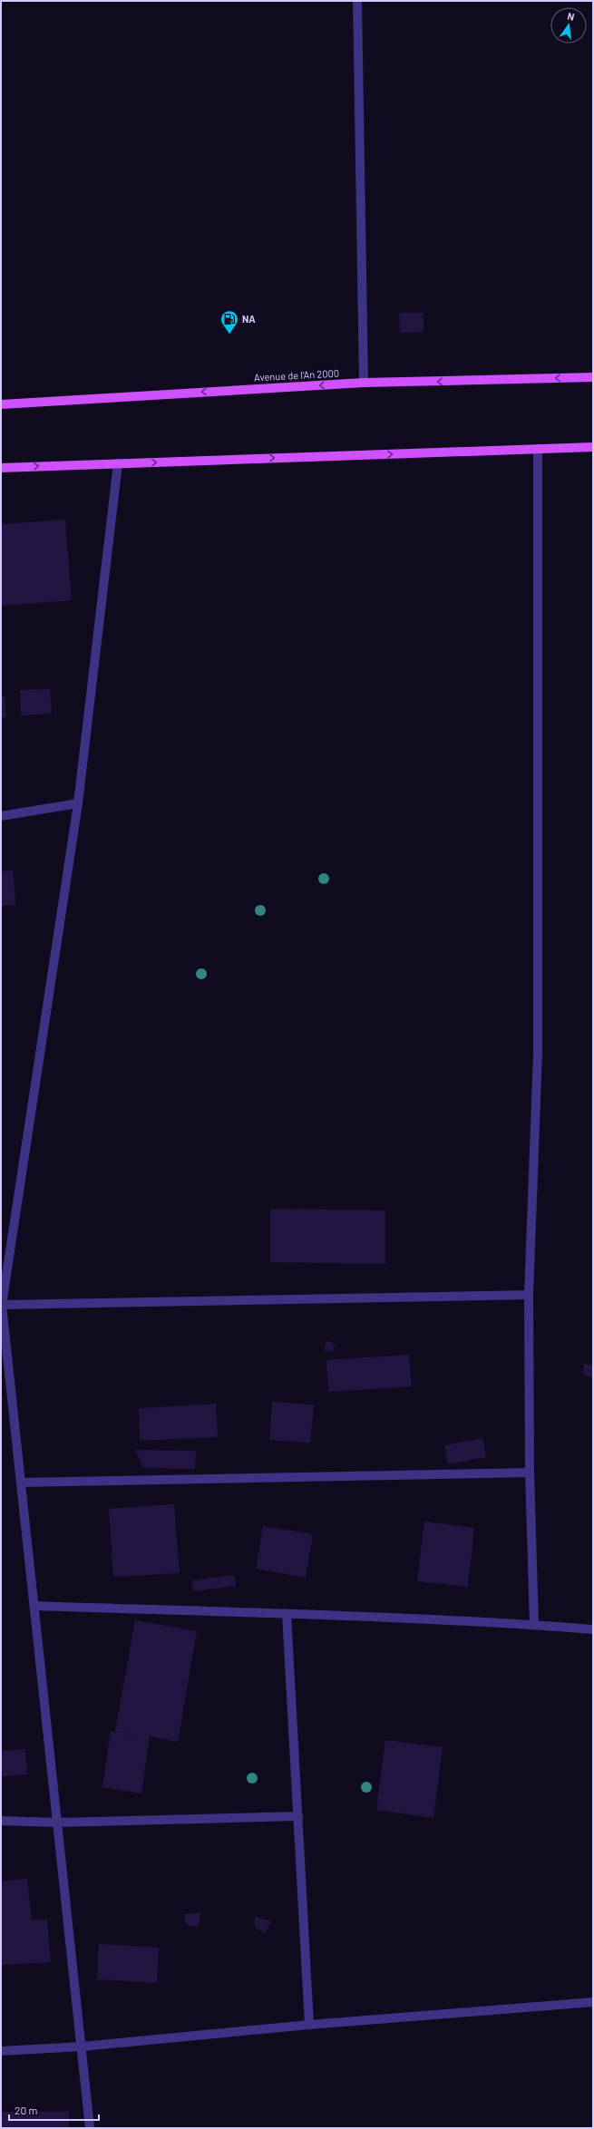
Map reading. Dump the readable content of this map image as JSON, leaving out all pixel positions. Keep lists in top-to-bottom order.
{
  "streets": {
    "main road": ["Avenue de l'An 2000"]
  },
  "places": {
    "fuel station": ["NA"]
  },
  "scale_bar": "20 m",
  "north": "top"
}
